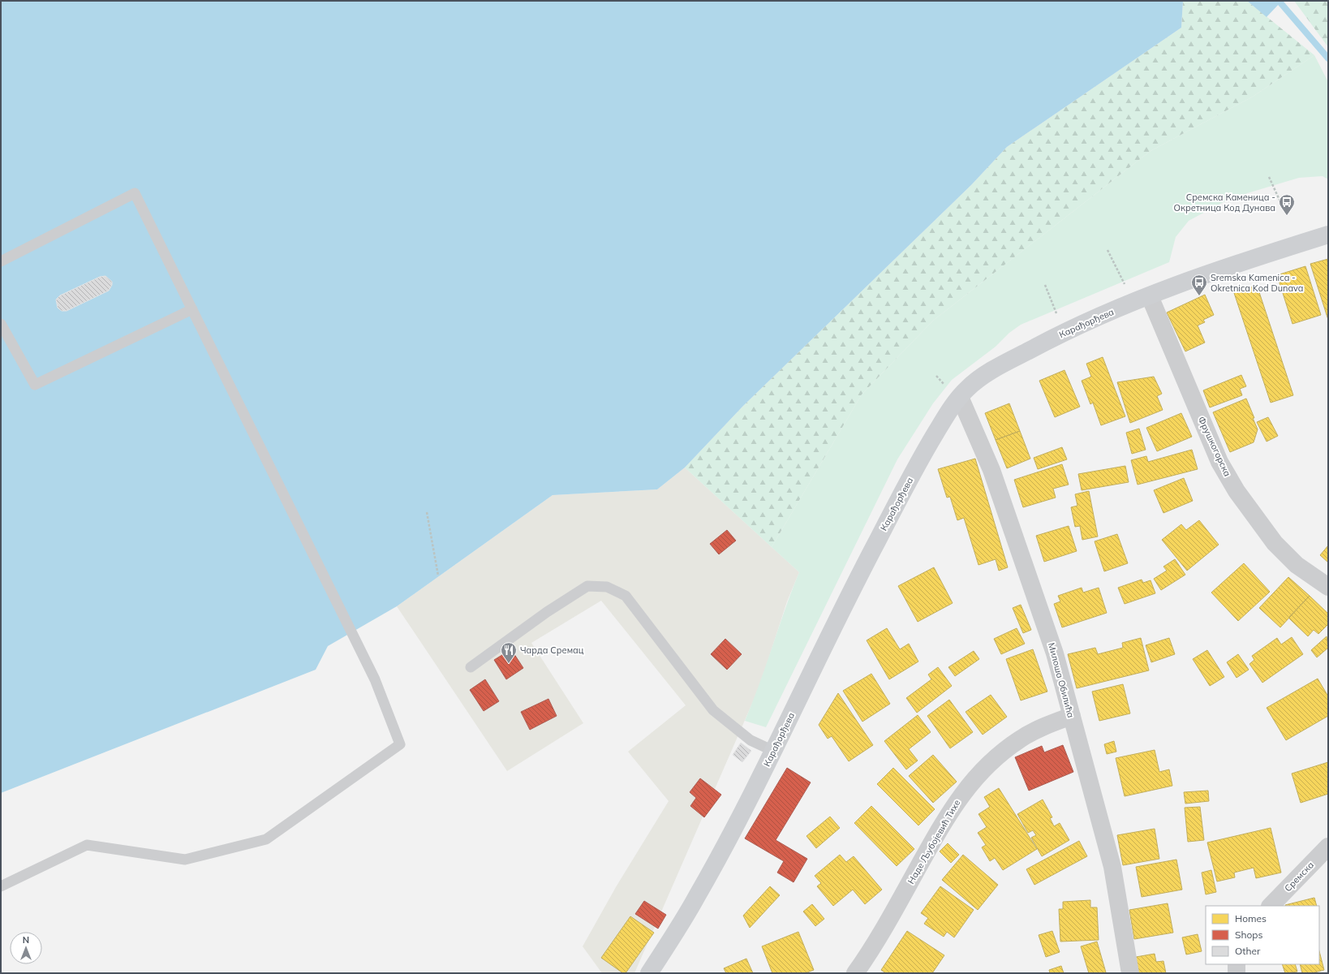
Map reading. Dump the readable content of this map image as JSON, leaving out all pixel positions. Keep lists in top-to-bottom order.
{
  "streets": {
    "main road": ["Карађорђева"],
    "street": [
      "Фрушкогорска",
      "Милоша Обилића",
      "Наде Љубојевић Тихе",
      "Сремска"
    ]
  },
  "crossings": [
    ["Карађорђева", "Фрушкогорска"],
    ["Карађорђева", "Милоша Обилића"],
    ["Милоша Обилића", "Наде Љубојевић Тихе"]
  ],
  "places": {
    "bus stop": ["Сремска Каменица - Окретница Код Дунава", "Sremska Kamenica - Okretnica Kod Dunava"],
    "restaurant": ["Чарда Сремац"]
  },
  "legend": ["Homes", "Shops", "Other"],
  "north": "top"
}
